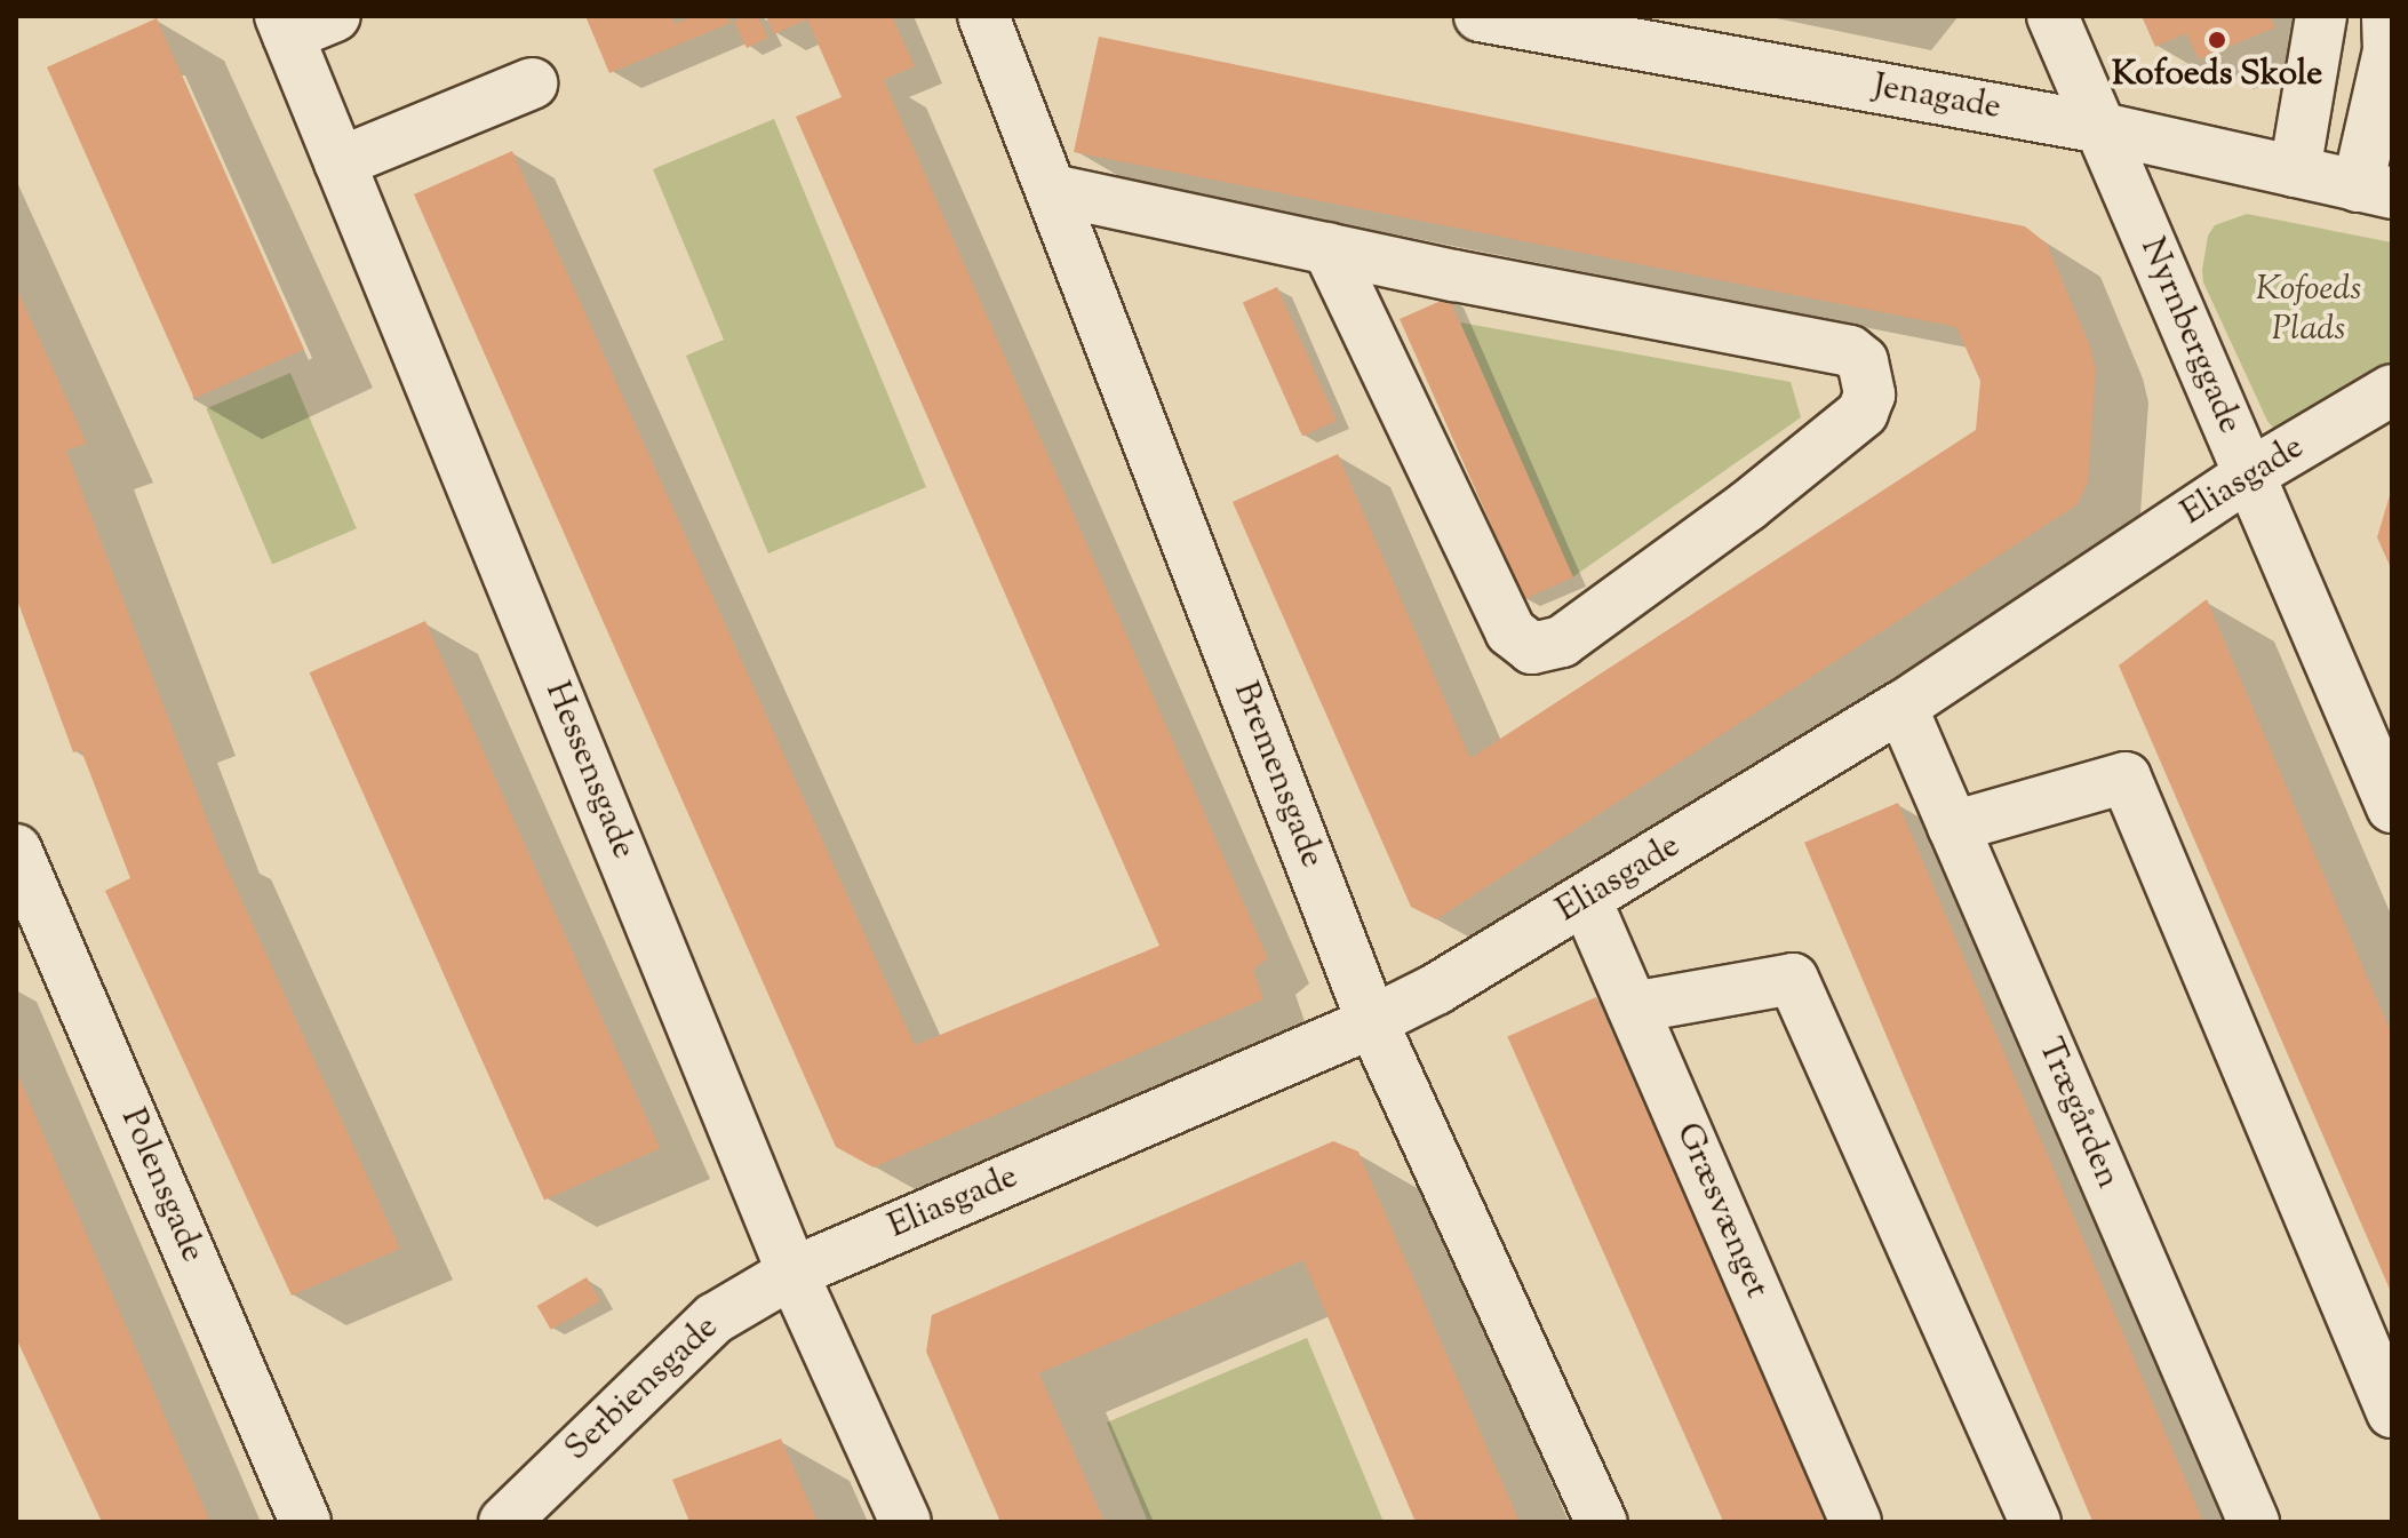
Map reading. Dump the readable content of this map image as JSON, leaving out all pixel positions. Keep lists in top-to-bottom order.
{
  "streets": {
    "street": [
      "Jenagade",
      "Nyrnberggade",
      "Eliasgade",
      "Hessensgade",
      "Bremensgade",
      "Trægården",
      "Polensgade",
      "Græsvænget",
      "Serbiensgade"
    ]
  },
  "crossings": [
    ["Jenagade", "Nyrnberggade"],
    ["Nyrnberggade", "Eliasgade"],
    ["Eliasgade", "Hessensgade"],
    ["Eliasgade", "Bremensgade"],
    ["Eliasgade", "Trægården"],
    ["Eliasgade", "Græsvænget"],
    ["Eliasgade", "Serbiensgade"],
    ["Hessensgade", "Serbiensgade"]
  ],
  "parks": ["Kofoeds Plads"],
  "places": ["Kofoeds Skole"]
}
